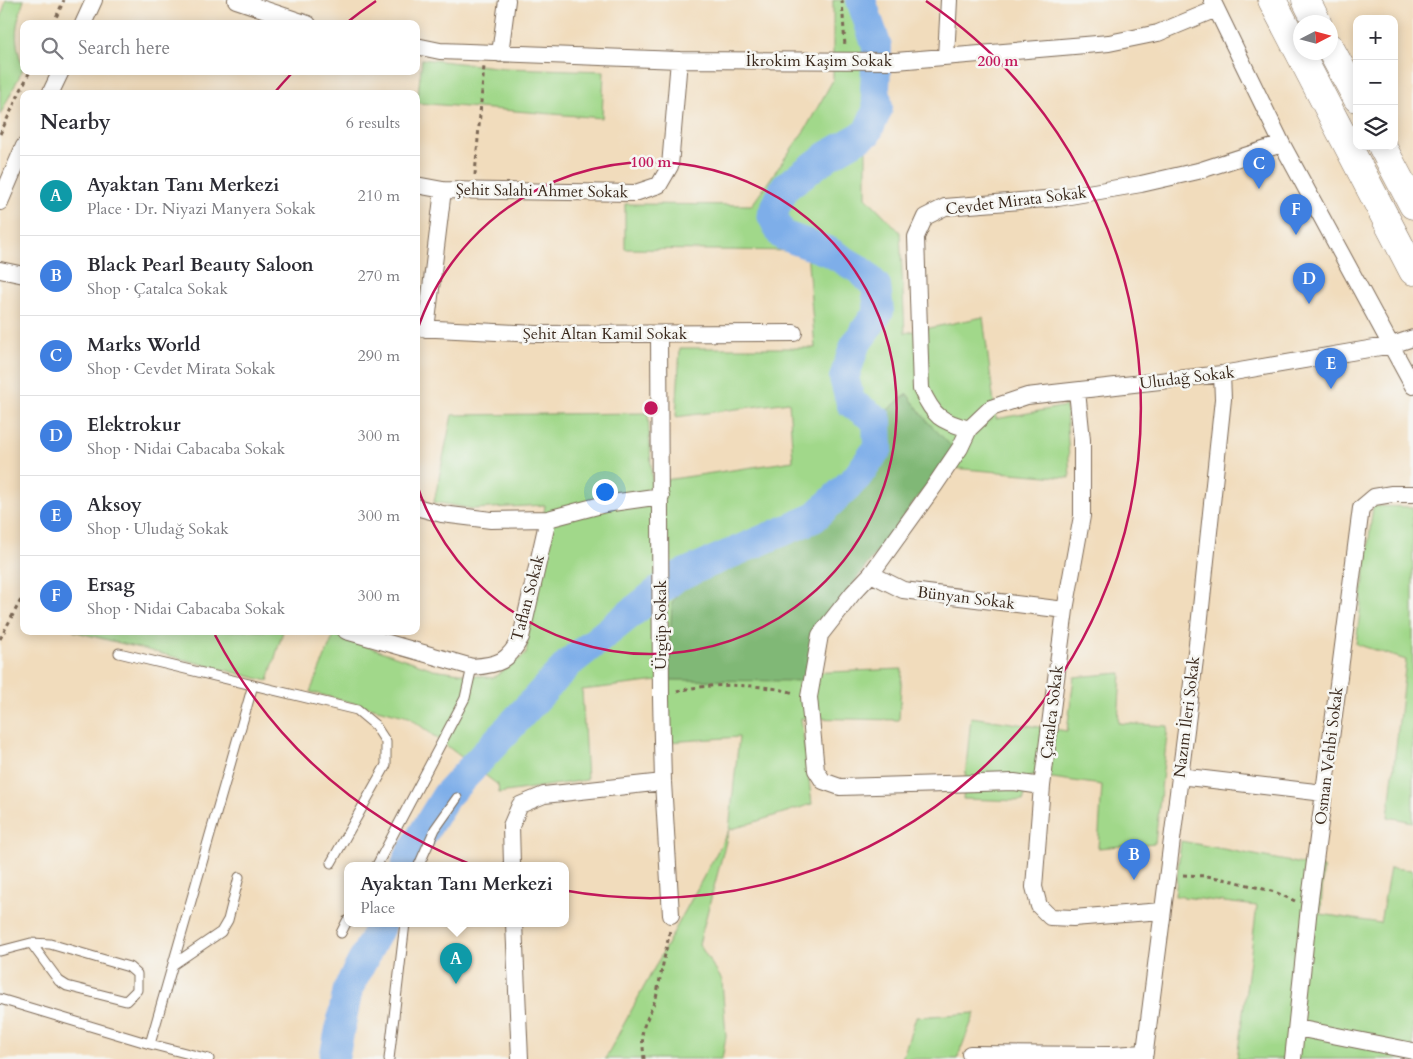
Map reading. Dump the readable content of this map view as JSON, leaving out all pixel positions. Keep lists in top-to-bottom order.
{
  "streets": {
    "street": [
      "İkrokim Kaşim Sokak",
      "Şehit Salahi Ahmet Sokak",
      "Cevdet Mirata Sokak",
      "Şehit Altan Kamil Sokak",
      "Uludağ Sokak",
      "Taflan Sokak",
      "Bünyan Sokak",
      "Ürgüp Sokak",
      "Çatalca Sokak",
      "Nazım İleri Sokak",
      "Osman Vehbi Sokak"
    ]
  },
  "crossings": [
    ["İkrokim Kaşim Sokak", "Şehit Salahi Ahmet Sokak"],
    ["Cevdet Mirata Sokak", "Uludağ Sokak"],
    ["Şehit Altan Kamil Sokak", "Ürgüp Sokak"],
    ["Uludağ Sokak", "Çatalca Sokak"],
    ["Uludağ Sokak", "Nazım İleri Sokak"],
    ["Bünyan Sokak", "Çatalca Sokak"],
    ["Çatalca Sokak", "Nazım İleri Sokak"]
  ],
  "north": "right",
  "page": {
    "map_buttons": ["+", "−"],
    "search": "Search here",
    "heading": ["Nearby", "6 results"],
    "pins": [
      "C",
      "F",
      "D",
      "E",
      "B",
      "A"
    ],
    "list": [
      {
        "mark": "A",
        "name": "Ayaktan Tanı Merkezi",
        "note": "Place · Dr. Niyazi Manyera Sokak",
        "value": "210 m"
      },
      {
        "mark": "B",
        "name": "Black Pearl Beauty Saloon",
        "note": "Shop · Çatalca Sokak",
        "value": "270 m"
      },
      {
        "mark": "C",
        "name": "Marks World",
        "note": "Shop · Cevdet Mirata Sokak",
        "value": "290 m"
      },
      {
        "mark": "D",
        "name": "Elektrokur",
        "note": "Shop · Nidai Cabacaba Sokak",
        "value": "300 m"
      },
      {
        "mark": "E",
        "name": "Aksoy",
        "note": "Shop · Uludağ Sokak",
        "value": "300 m"
      },
      {
        "mark": "F",
        "name": "Ersag",
        "note": "Shop · Nidai Cabacaba Sokak",
        "value": "300 m"
      }
    ],
    "popup": ["Ayaktan Tanı Merkezi", "Place"]
  },
  "rings": ["200 m", "100 m"]
}
